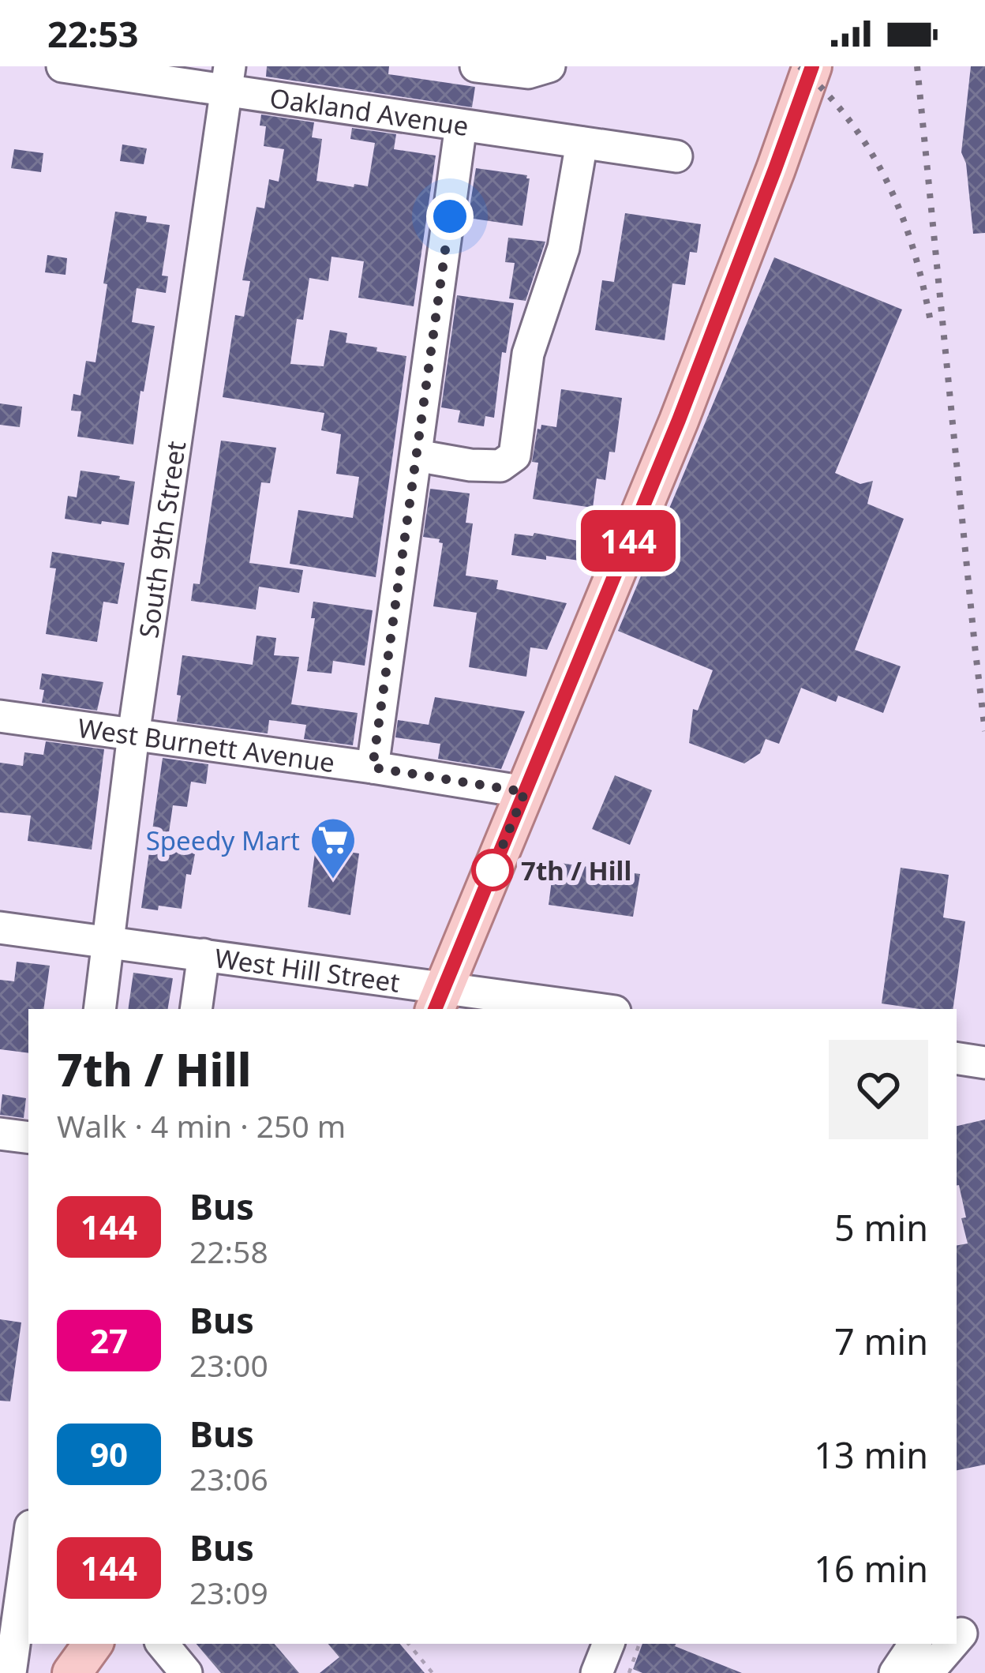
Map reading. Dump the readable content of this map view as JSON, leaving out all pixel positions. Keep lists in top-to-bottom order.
{
  "streets": {
    "street": [
      "Oakland Avenue",
      "South 9th Street",
      "West Burnett Avenue",
      "West Hill Street"
    ]
  },
  "crossings": [
    ["Oakland Avenue", "South 9th Street"],
    ["South 9th Street", "West Burnett Avenue"],
    ["South 9th Street", "West Hill Street"]
  ],
  "places": {
    "other": ["7th / Hill"],
    "supermarket": ["Speedy Mart"]
  },
  "lines": ["bus line 144"],
  "page": {
    "status": "22:53",
    "on_map": "144",
    "heading": ["7th / Hill", "Walk · 4 min · 250 m"],
    "list": [
      {
        "mark": "144",
        "name": "Bus",
        "note": "22:58",
        "value": "5 min"
      },
      {
        "mark": "27",
        "name": "Bus",
        "note": "23:00",
        "value": "7 min"
      },
      {
        "mark": "90",
        "name": "Bus",
        "note": "23:06",
        "value": "13 min"
      },
      {
        "mark": "144",
        "name": "Bus",
        "note": "23:09",
        "value": "16 min"
      }
    ]
  }
}
